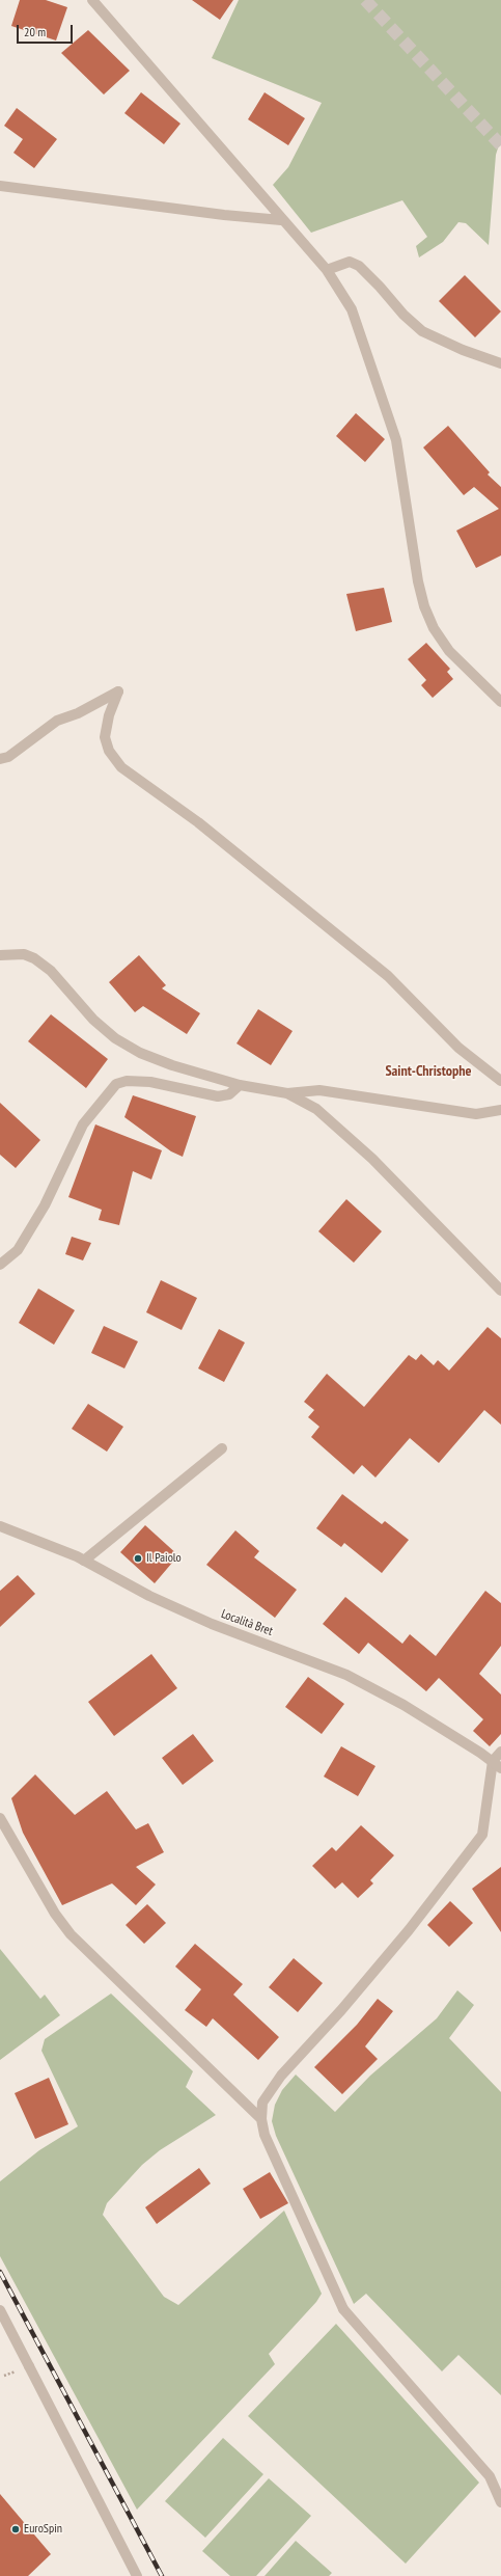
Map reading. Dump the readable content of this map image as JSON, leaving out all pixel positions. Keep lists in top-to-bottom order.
{
  "streets": {
    "street": ["Località Bret"]
  },
  "districts": ["Saint-Christophe"],
  "places": ["Il Paiolo", "EuroSpin"],
  "scale_bar": "20 m"
}
